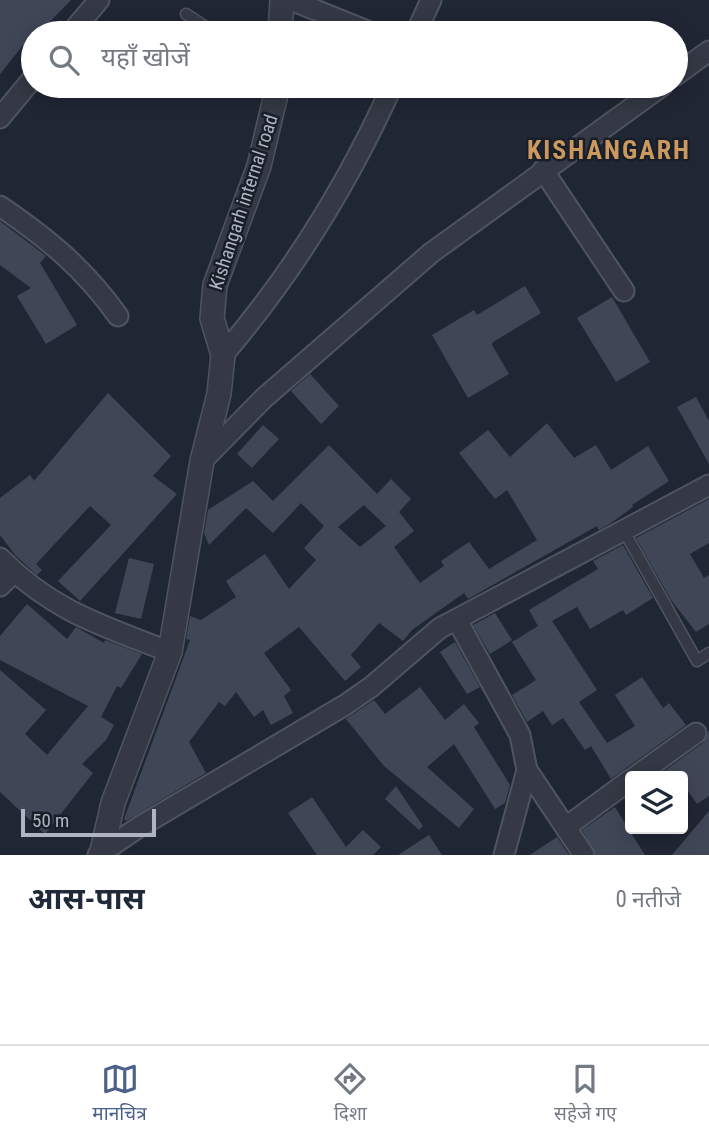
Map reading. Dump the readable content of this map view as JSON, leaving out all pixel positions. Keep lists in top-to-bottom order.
{
  "streets": {
    "street": ["Kishangarh internal road"]
  },
  "districts": ["KISHANGARH"],
  "scale_bar": "50 m",
  "page": {
    "search": "यहाँ खोजें",
    "scale": "50 m",
    "heading": ["आस-पास", "0 नतीजे"],
    "nav": ["मानचित्र", "दिशा", "सहेजे गए"]
  }
}
